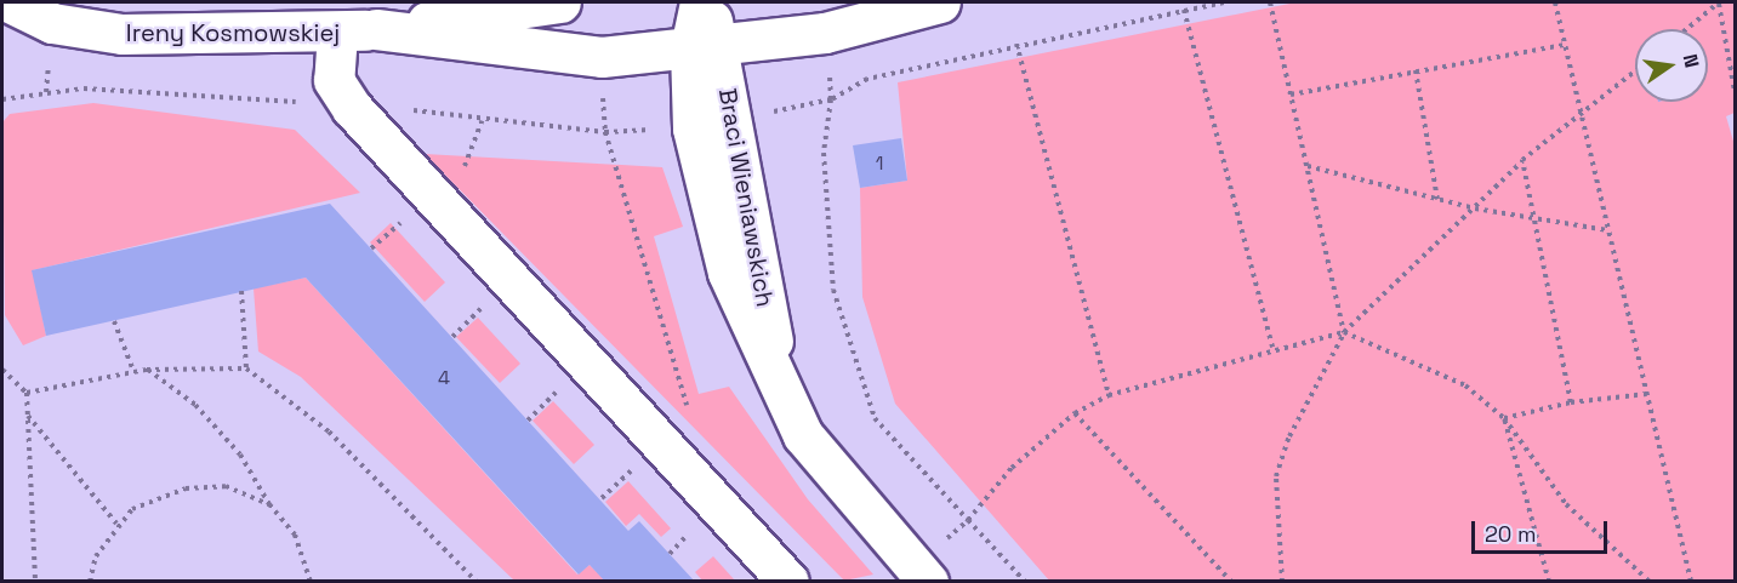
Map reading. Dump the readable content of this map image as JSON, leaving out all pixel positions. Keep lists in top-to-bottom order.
{
  "streets": {
    "street": ["Ireny Kosmowskiej", "Braci Wieniawskich"]
  },
  "crossings": [
    ["Ireny Kosmowskiej", "Braci Wieniawskich"]
  ],
  "house_numbers": ["1", "4"],
  "scale_bar": "20 m",
  "north": "right"
}
